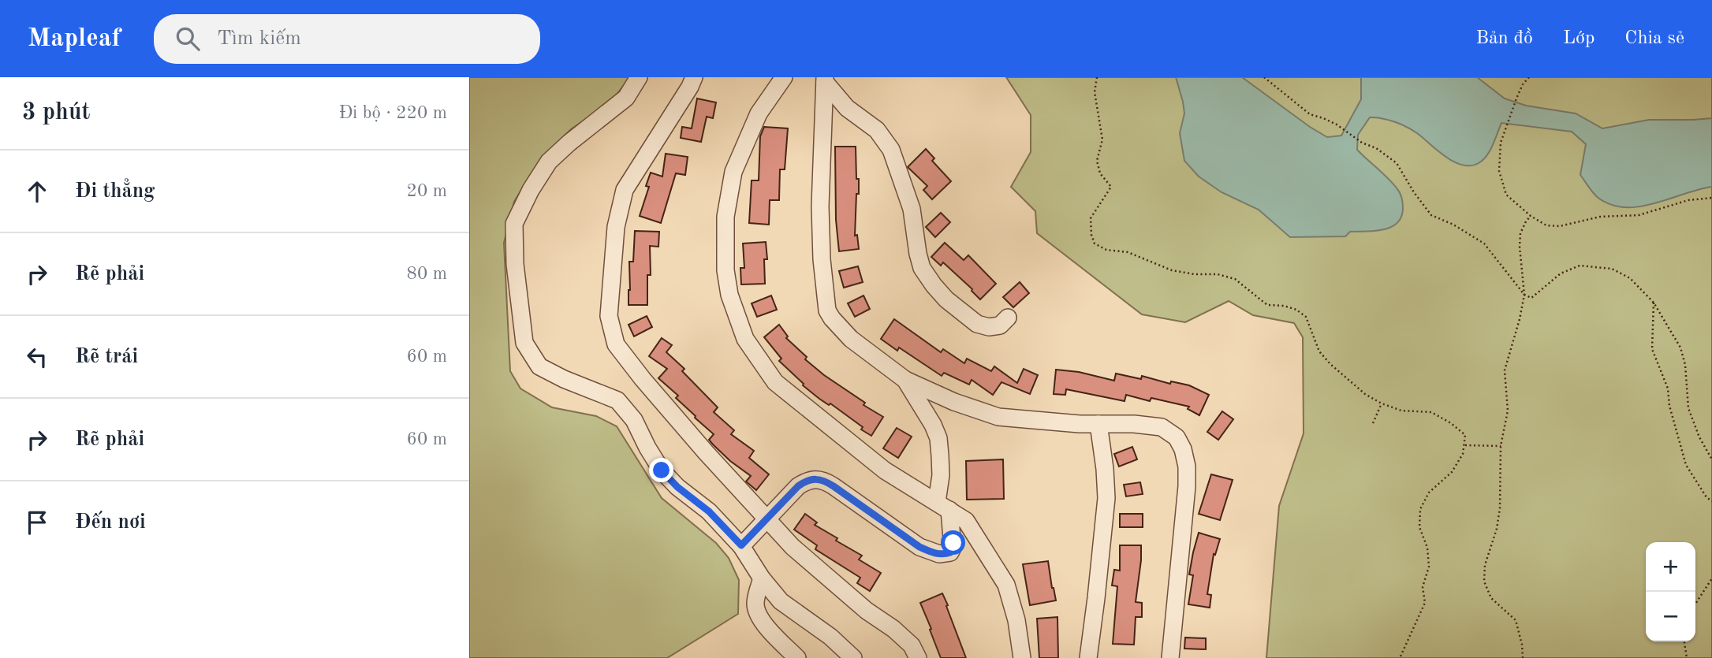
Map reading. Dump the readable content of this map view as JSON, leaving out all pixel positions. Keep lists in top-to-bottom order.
{
  "page": {
    "header": "Mapleaf",
    "search": "Tìm kiếm",
    "nav": ["Bản đồ", "Lớp", "Chia sẻ"],
    "heading": ["3 phút", "Đi bộ · 220 m"],
    "list": [
      ["Đi thẳng", "20 m"],
      ["Rẽ phải", "80 m"],
      ["Rẽ trái", "60 m"],
      ["Rẽ phải", "60 m"],
      "Đến nơi"
    ],
    "map_buttons": ["+", "−"]
  }
}
